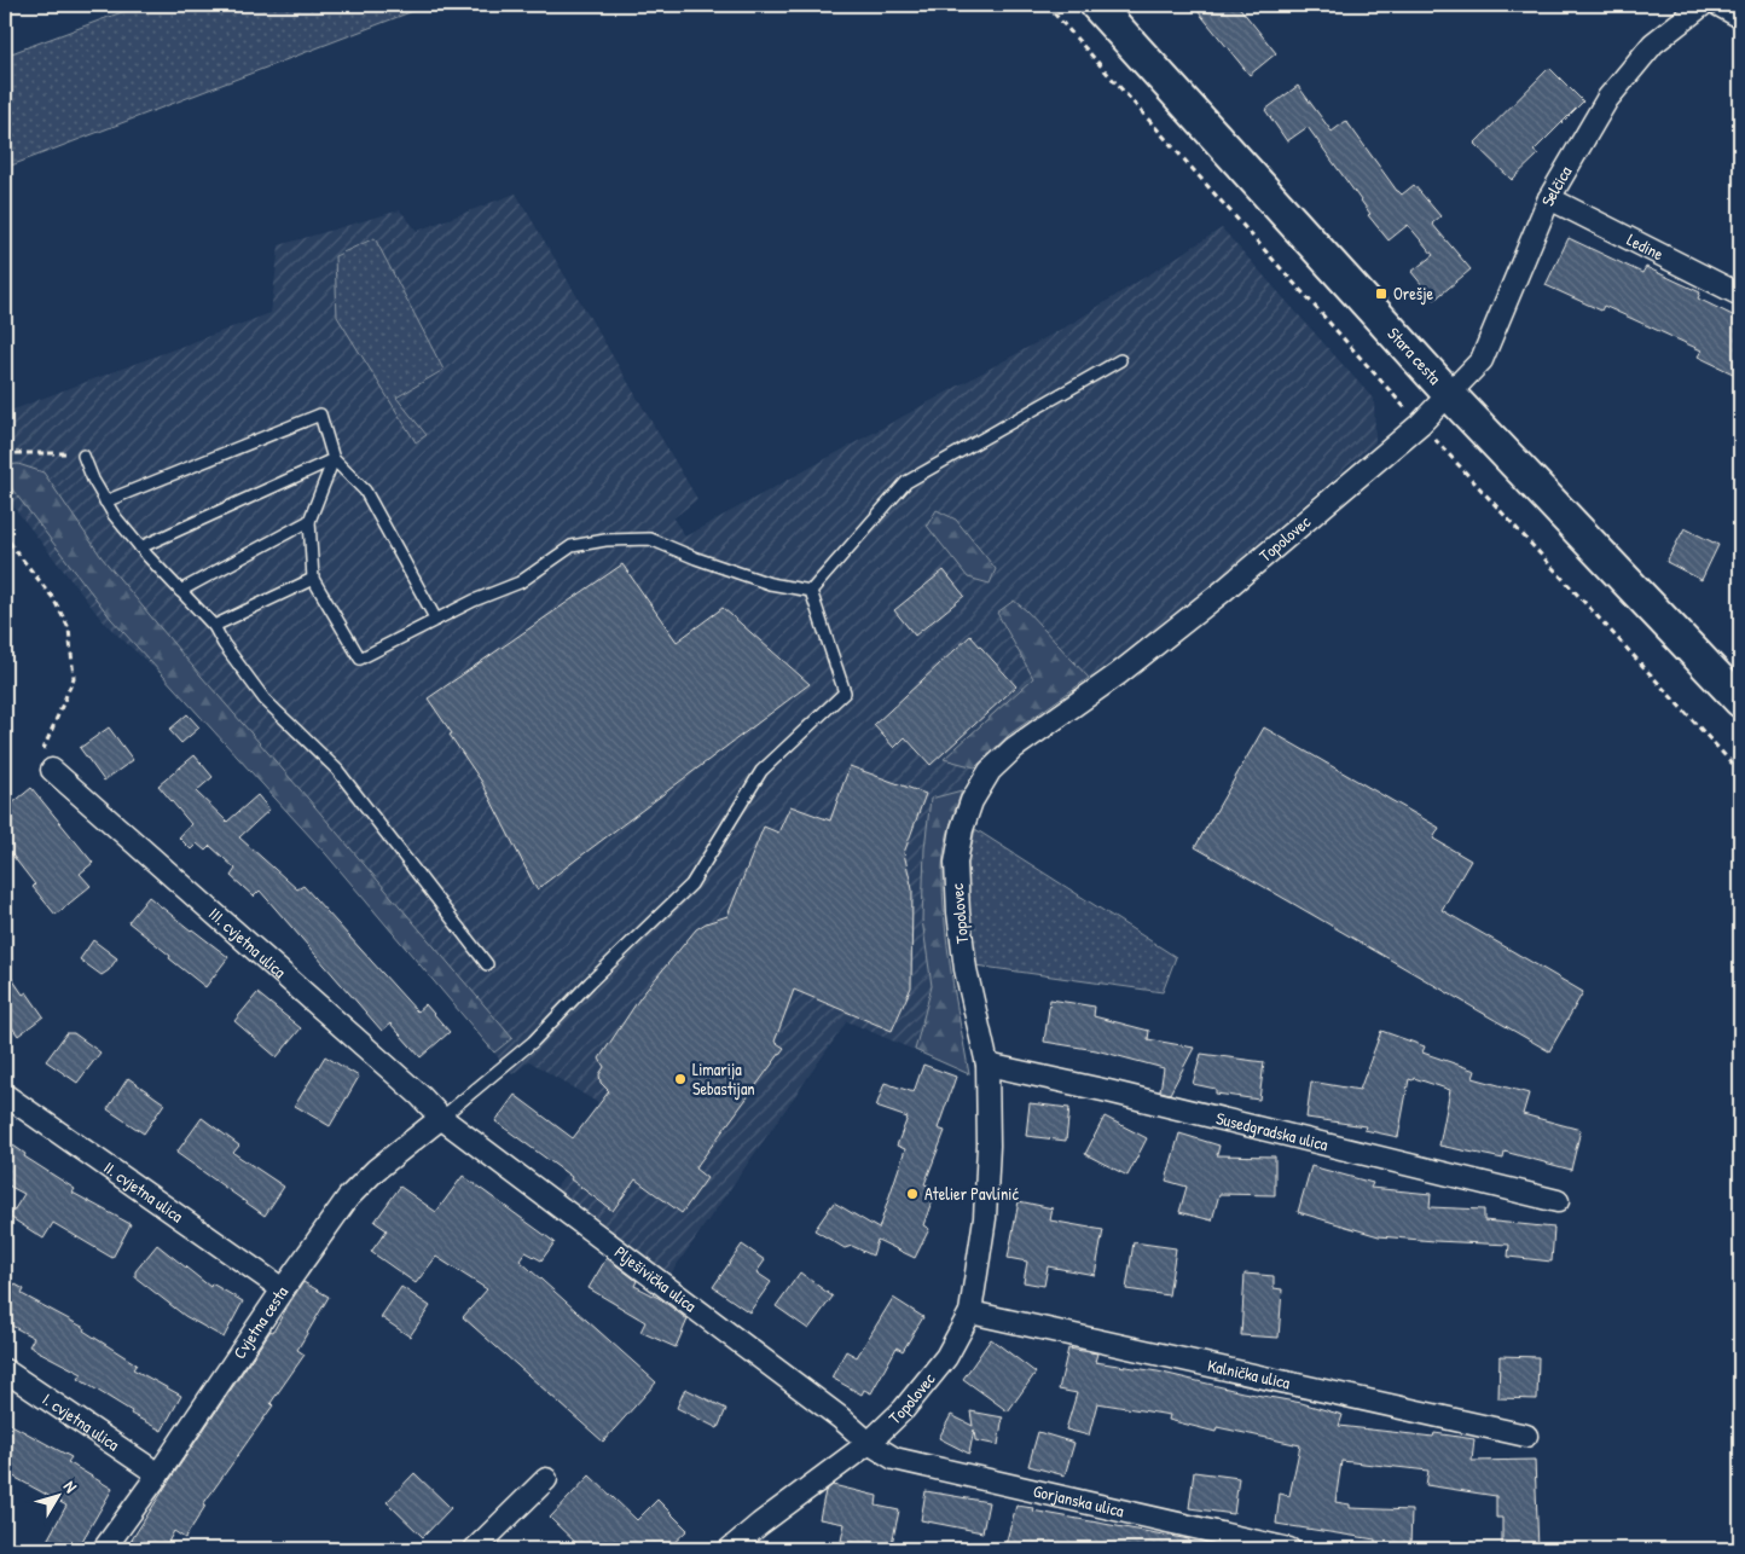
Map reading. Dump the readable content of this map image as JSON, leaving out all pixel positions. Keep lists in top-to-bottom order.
{
  "streets": {
    "main road": ["Stara cesta"],
    "street": [
      "Selčica",
      "Ledine",
      "Topolovec",
      "III. cvjetna ulica",
      "Susedgradska ulica",
      "II. cvjetna ulica",
      "Plješivička ulica",
      "Cvjetna cesta",
      "Kalnička ulica",
      "I. cvjetna ulica",
      "Gorjanska ulica"
    ]
  },
  "crossings": [
    ["Selčica", "Ledine"],
    ["Selčica", "Stara cesta"],
    ["Selčica", "Topolovec"],
    ["Stara cesta", "Topolovec"],
    ["Topolovec", "Susedgradska ulica"],
    ["Topolovec", "Plješivička ulica"],
    ["Topolovec", "Kalnička ulica"],
    ["Topolovec", "Gorjanska ulica"],
    ["III. cvjetna ulica", "Plješivička ulica"],
    ["III. cvjetna ulica", "Cvjetna cesta"],
    ["II. cvjetna ulica", "Cvjetna cesta"],
    ["Plješivička ulica", "Cvjetna cesta"],
    ["Plješivička ulica", "Gorjanska ulica"],
    ["Cvjetna cesta", "I. cvjetna ulica"]
  ],
  "places": {
    "transit": ["Orešje"],
    "other": ["Limarija Sebastijan", "Atelier Pavlinić"]
  },
  "north": "top right"
}
